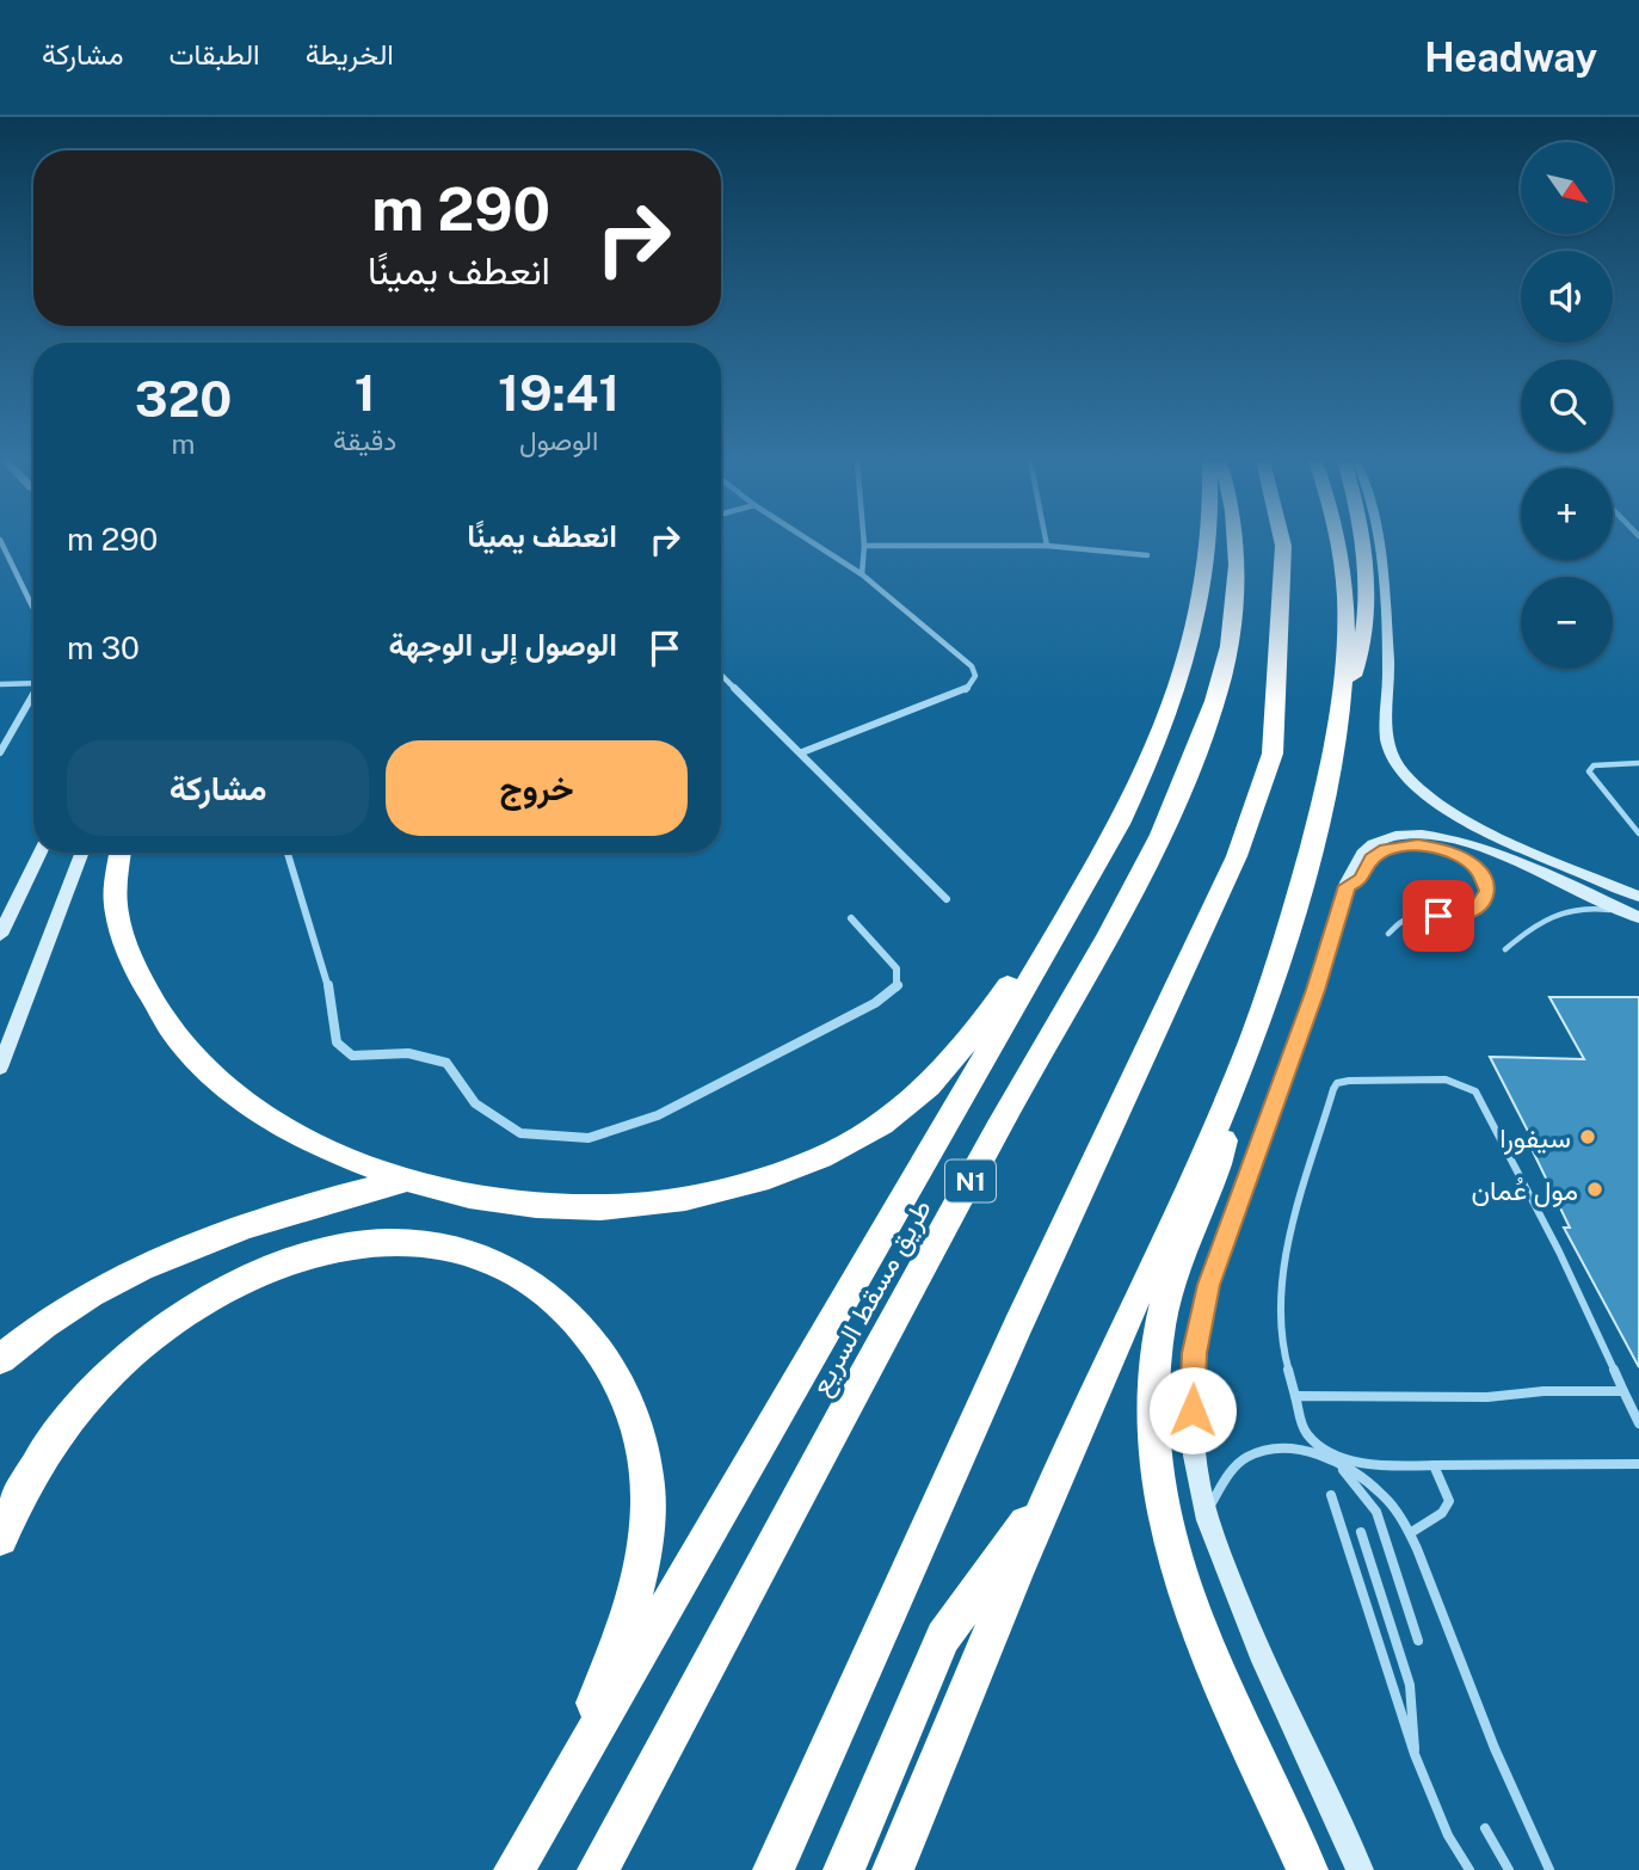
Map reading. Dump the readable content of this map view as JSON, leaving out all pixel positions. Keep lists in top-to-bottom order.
{
  "streets": {
    "highway": ["N1", "طريق مسقط السريع"]
  },
  "places": ["سيفورا", "مول عُمان"],
  "north": "bottom right",
  "page": {
    "header": "Headway",
    "nav": ["الخريطة", "الطبقات", "مشاركة"],
    "map_buttons": ["+", "−"],
    "turn": ["290 m", "انعطف يمينًا"],
    "eta": [
      "19:41",
      "الوصول",
      "1",
      "دقيقة",
      "320",
      "m"
    ],
    "list": [
      {
        "name": "انعطف يمينًا",
        "value": "290 m"
      },
      {
        "name": "الوصول إلى الوجهة",
        "value": "30 m"
      }
    ],
    "buttons": ["خروج", "مشاركة"]
  }
}
